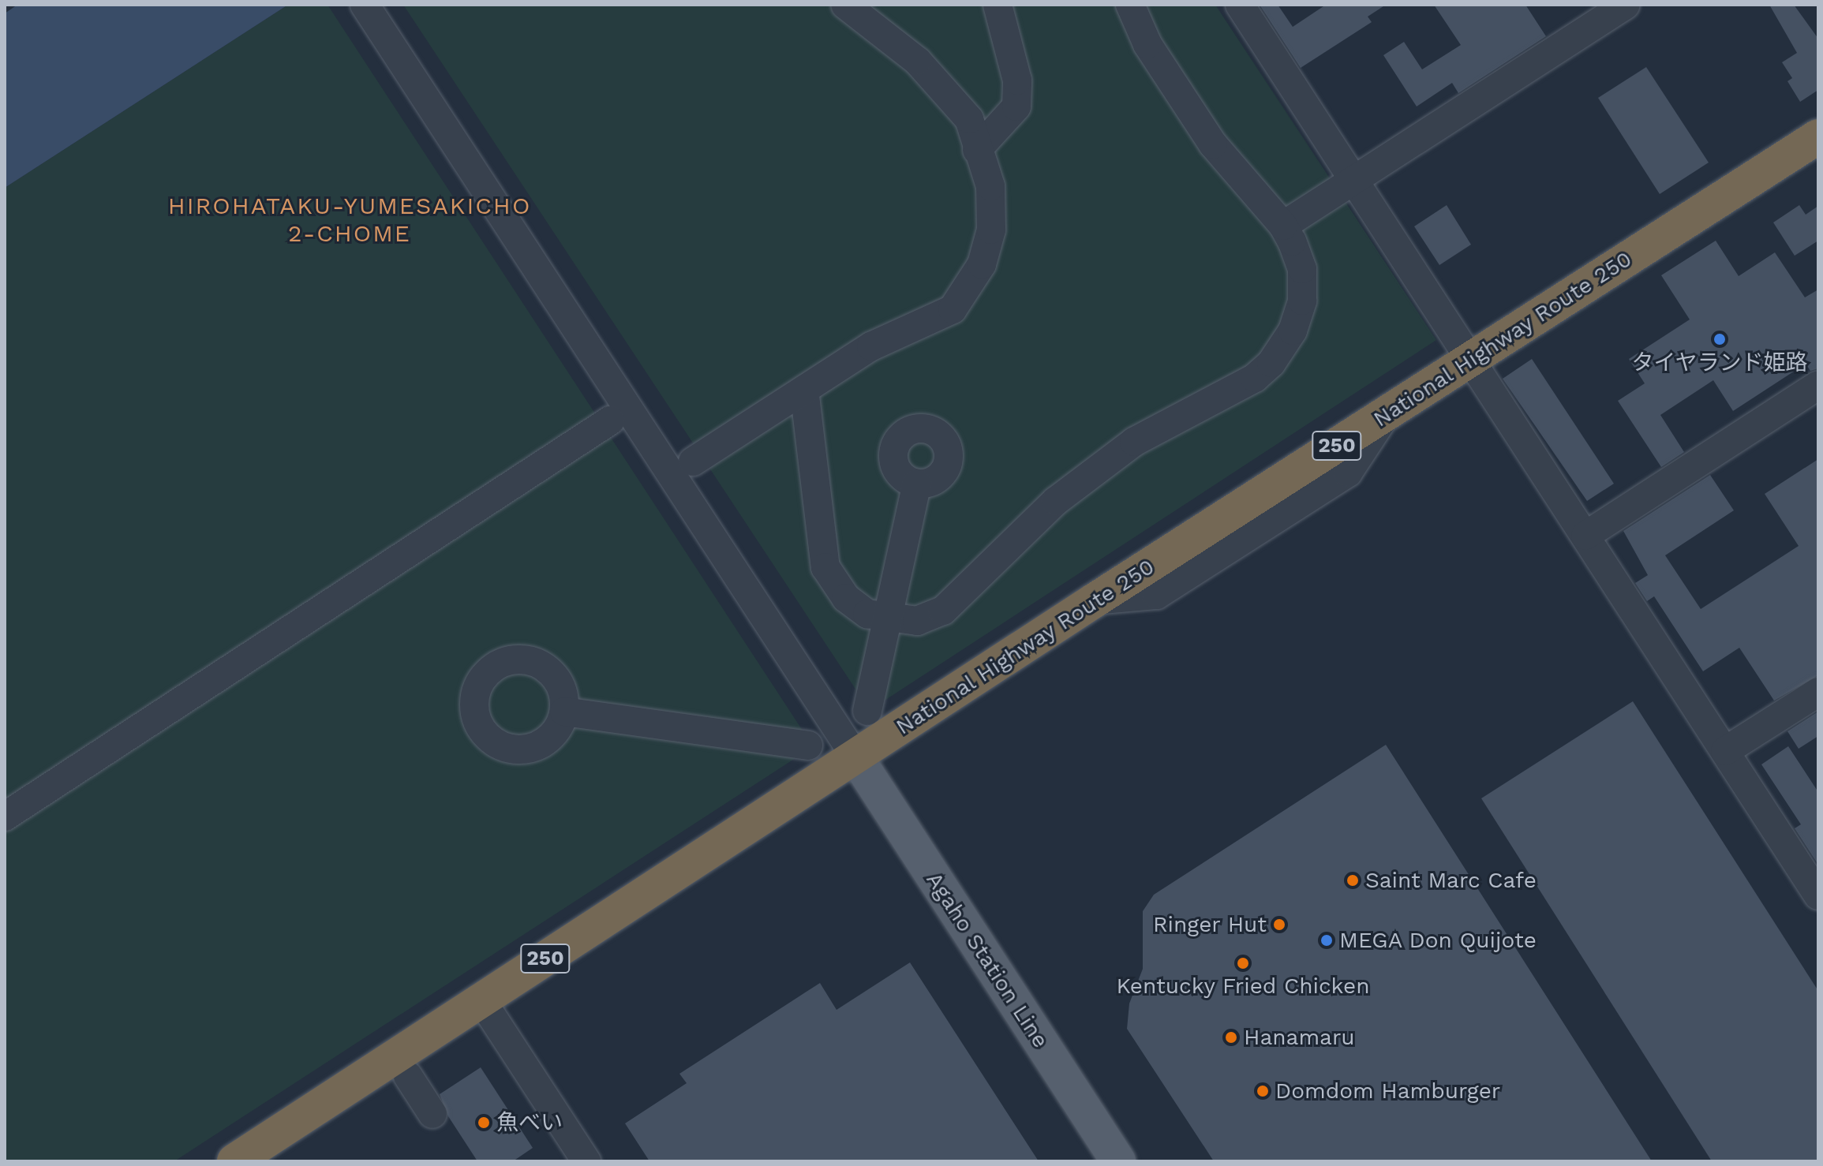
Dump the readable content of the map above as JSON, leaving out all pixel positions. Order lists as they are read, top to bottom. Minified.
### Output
{"streets":{"highway":["National Highway Route 250","250"],"main road":["Agaho Station Line"]},"crossings":[["National Highway Route 250","Agaho Station Line"]],"districts":["HIROHATAKU-YUMESAKICHO 2-CHOME"],"places":["タイヤランド姫路","Saint Marc Cafe","Ringer Hut","MEGA Don Quijote","Kentucky Fried Chicken","Hanamaru","Domdom Hamburger","魚べい"]}
